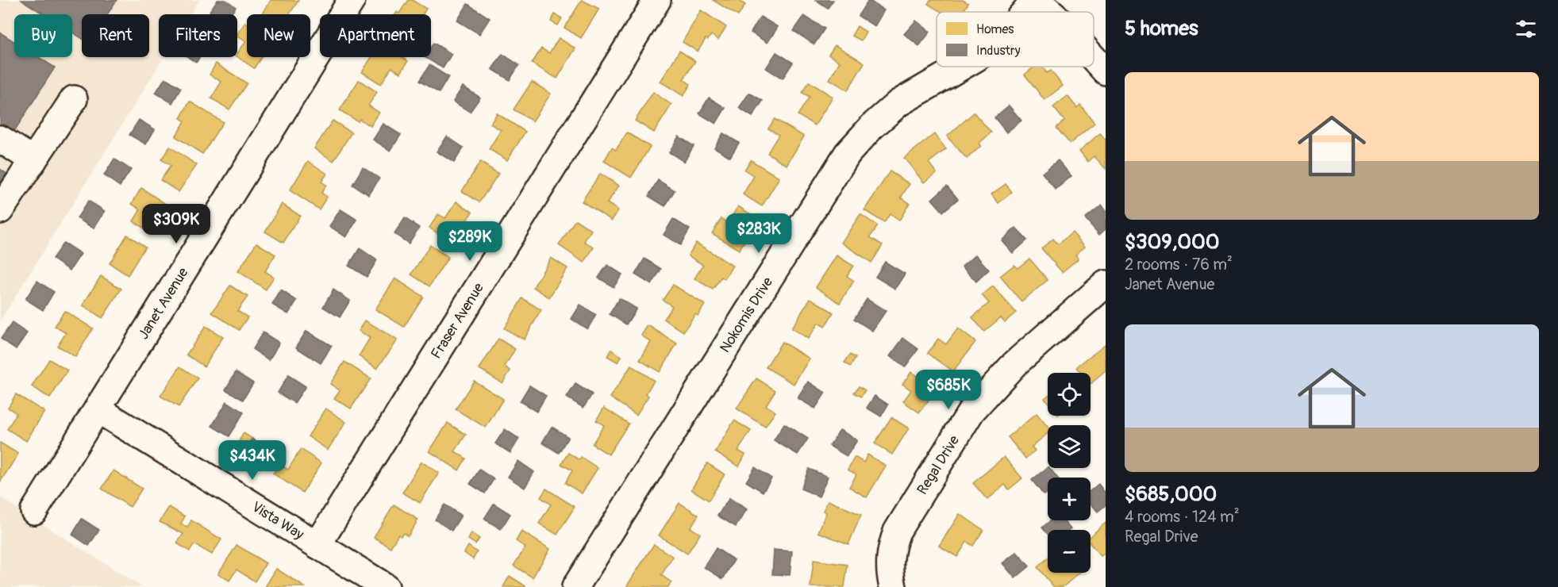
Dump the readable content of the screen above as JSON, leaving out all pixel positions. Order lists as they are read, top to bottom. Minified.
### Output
{"streets":{"street":["Janet Avenue","Nokomis Drive","Fraser Avenue","Regal Drive","Vista Way"]},"crossings":[["Janet Avenue","Vista Way"],["Fraser Avenue","Vista Way"]],"legend":["Homes","Industry"],"page":{"heading":"5 homes","chip":["Buy","Rent","Filters","New","Apartment"],"list":[{"name":"$309,000","note":"2 rooms · 76 m² · Janet Avenue"},{"name":"$685,000","note":"4 rooms · 124 m² · Regal Drive"}],"price":["$309K","$283K","$289K","$685K","$434K"],"map_buttons":["+","−"]}}
